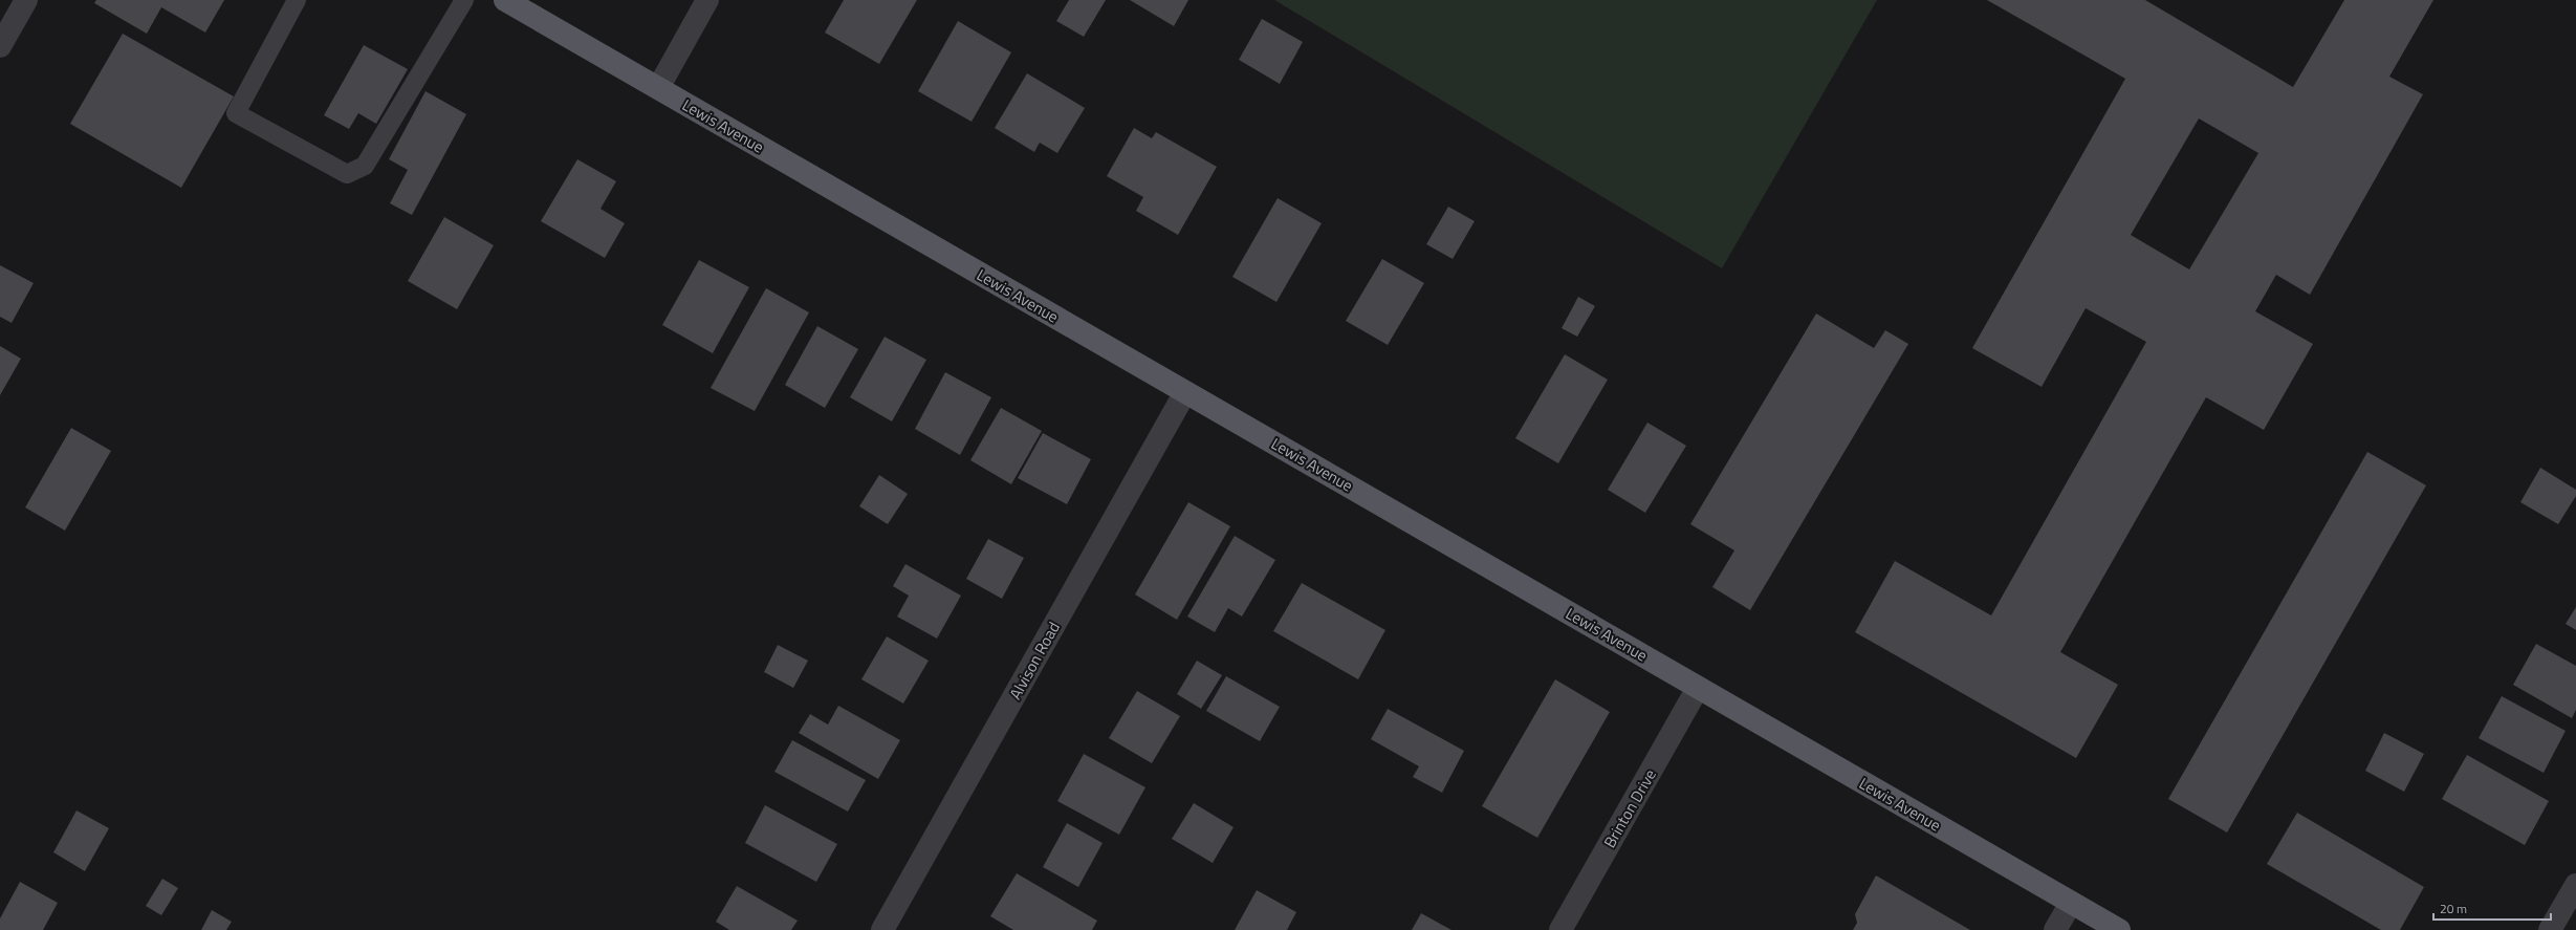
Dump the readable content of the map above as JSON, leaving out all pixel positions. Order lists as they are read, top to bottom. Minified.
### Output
{"streets":{"main road":["Lewis Avenue"],"street":["Alvison Road","Brinton Drive"]},"crossings":[["Lewis Avenue","Alvison Road"],["Lewis Avenue","Brinton Drive"]],"scale_bar":"20 m"}
